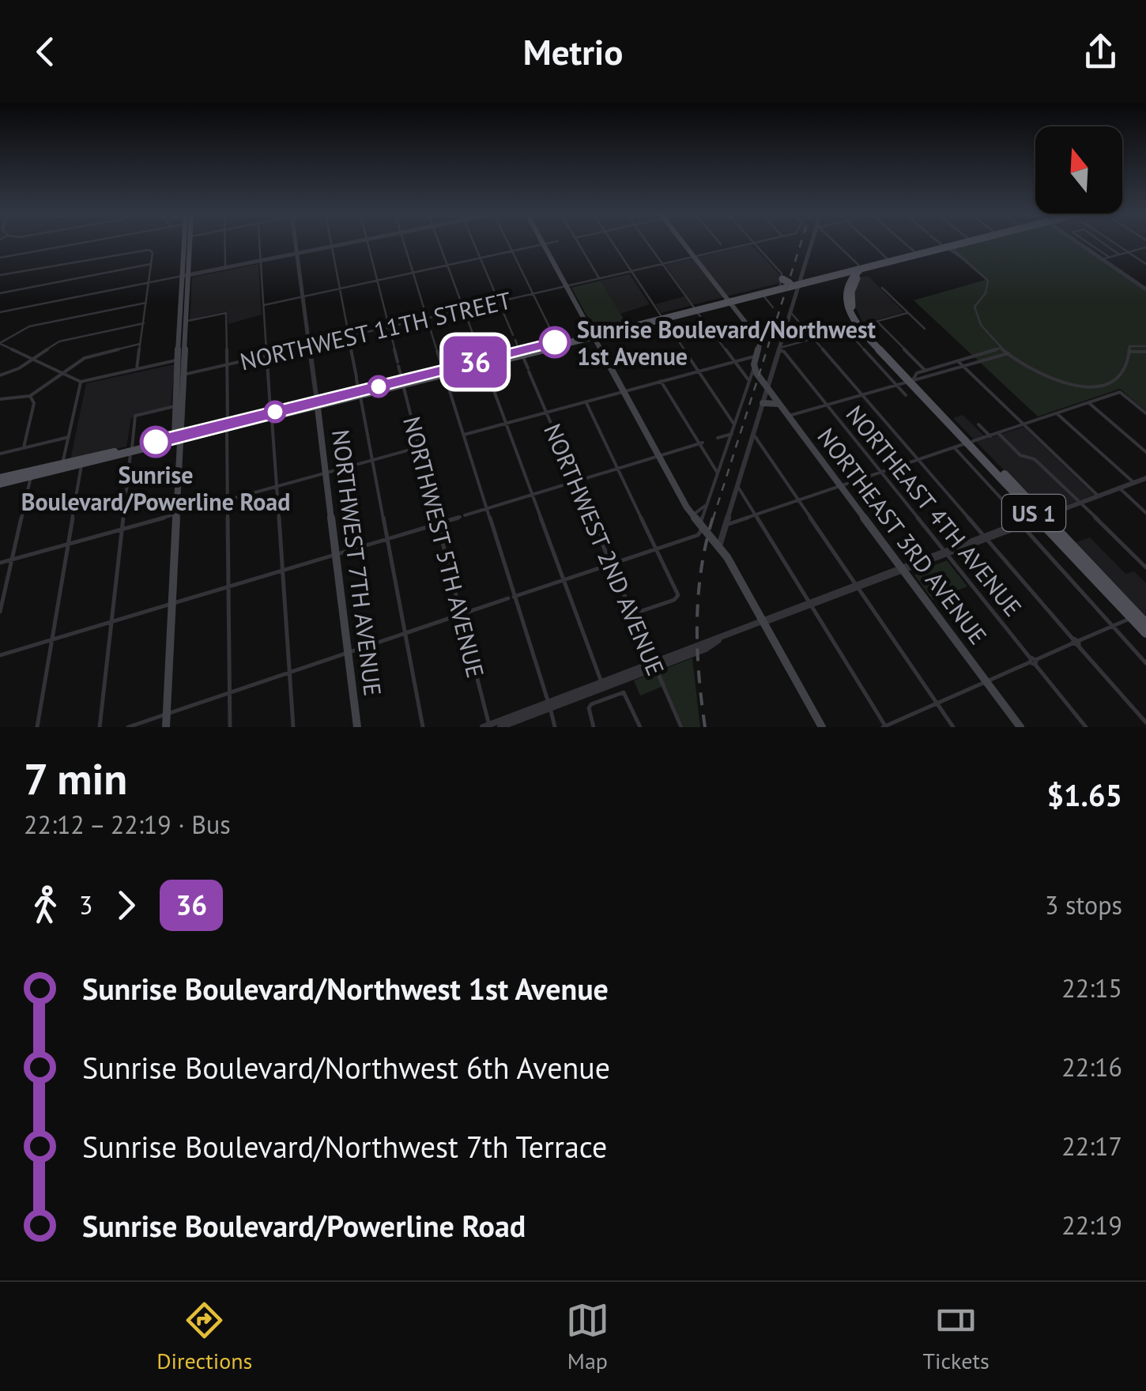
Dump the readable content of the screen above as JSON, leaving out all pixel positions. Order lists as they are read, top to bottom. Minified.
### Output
{"streets":{"main road":["US 1","NORTHEAST 3RD AVENUE","NORTHWEST 7TH AVENUE"],"street":["NORTHWEST 11TH STREET","NORTHEAST 4TH AVENUE","NORTHWEST 5TH AVENUE","NORTHWEST 2ND AVENUE"]},"crossings":[["NORTHWEST 11TH STREET","NORTHWEST 5TH AVENUE"],["NORTHWEST 11TH STREET","NORTHWEST 2ND AVENUE"],["NORTHWEST 11TH STREET","NORTHWEST 7TH AVENUE"]],"places":["Sunrise Boulevard/Northwest 1st Avenue","Sunrise Boulevard/Powerline Road"],"lines":["bus line 36"],"north":"top","page":{"header":"Metrio","on_map":"36","heading":["7 min","22:12 – 22:19 · Bus","$1.65"],"legs":["3","36","3 stops"],"list":[{"name":"Sunrise Boulevard/Northwest 1st Avenue","value":"22:15"},{"name":"Sunrise Boulevard/Northwest 6th Avenue","value":"22:16"},{"name":"Sunrise Boulevard/Northwest 7th Terrace","value":"22:17"},{"name":"Sunrise Boulevard/Powerline Road","value":"22:19"}],"tabs":["Directions","Map","Tickets"]}}
